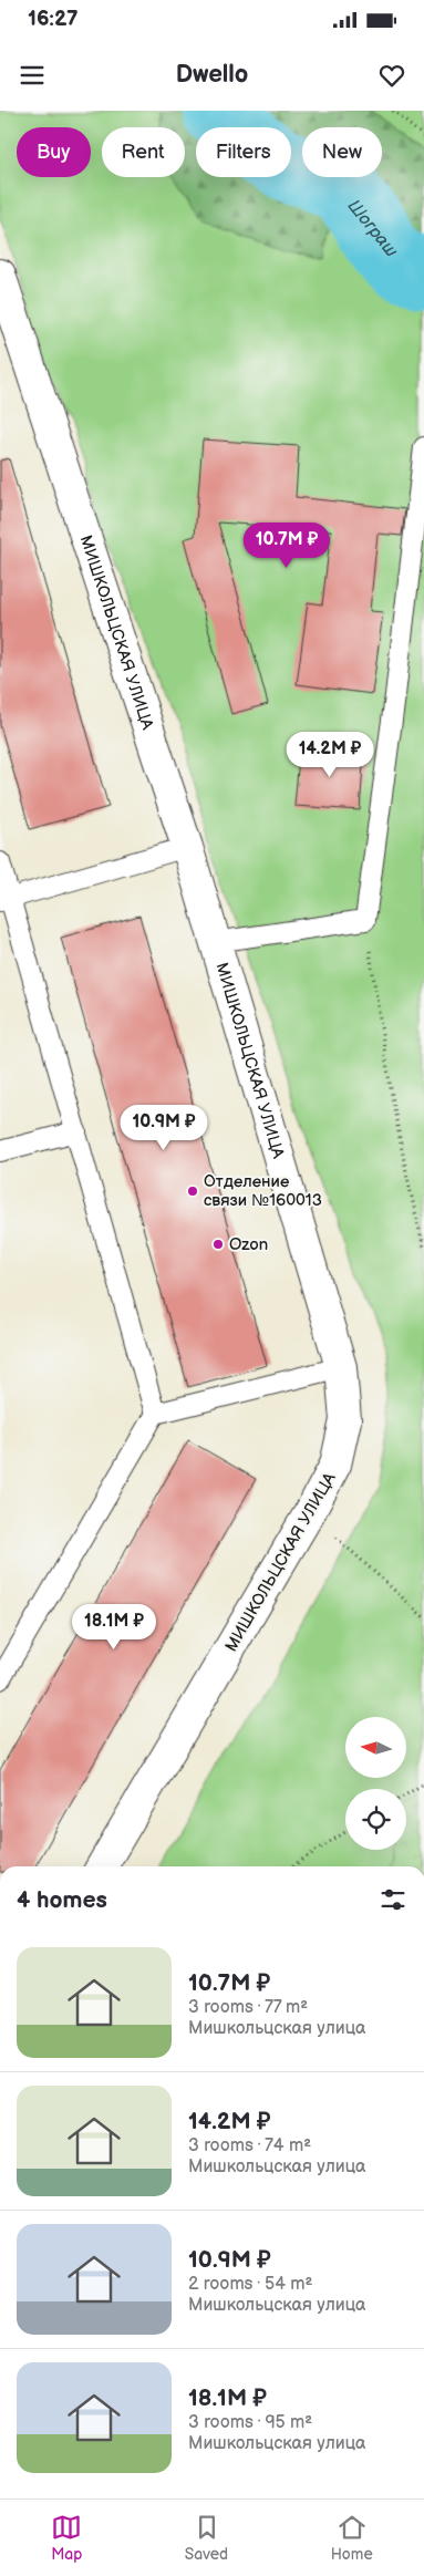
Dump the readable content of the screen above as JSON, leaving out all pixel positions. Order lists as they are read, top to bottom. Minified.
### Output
{"streets":{"street":["МИШКОЛЬЦСКАЯ УЛИЦА"]},"water":["Шограш"],"places":["Отделение связи №160013","Ozon"],"north":"left","page":{"status":"16:27","header":"Dwello","chip":["Buy","Rent","Filters","New"],"price":["10.7M ₽","14.2M ₽","10.9M ₽","18.1M ₽"],"heading":"4 homes","list":[{"name":"10.7M ₽","note":"3 rooms · 77 m² · Мишкольцская улица"},{"name":"14.2M ₽","note":"3 rooms · 74 m² · Мишкольцская улица"},{"name":"10.9M ₽","note":"2 rooms · 54 m² · Мишкольцская улица"},{"name":"18.1M ₽","note":"3 rooms · 95 m² · Мишкольцская улица"}],"tabs":["Map","Saved","Home"]}}
